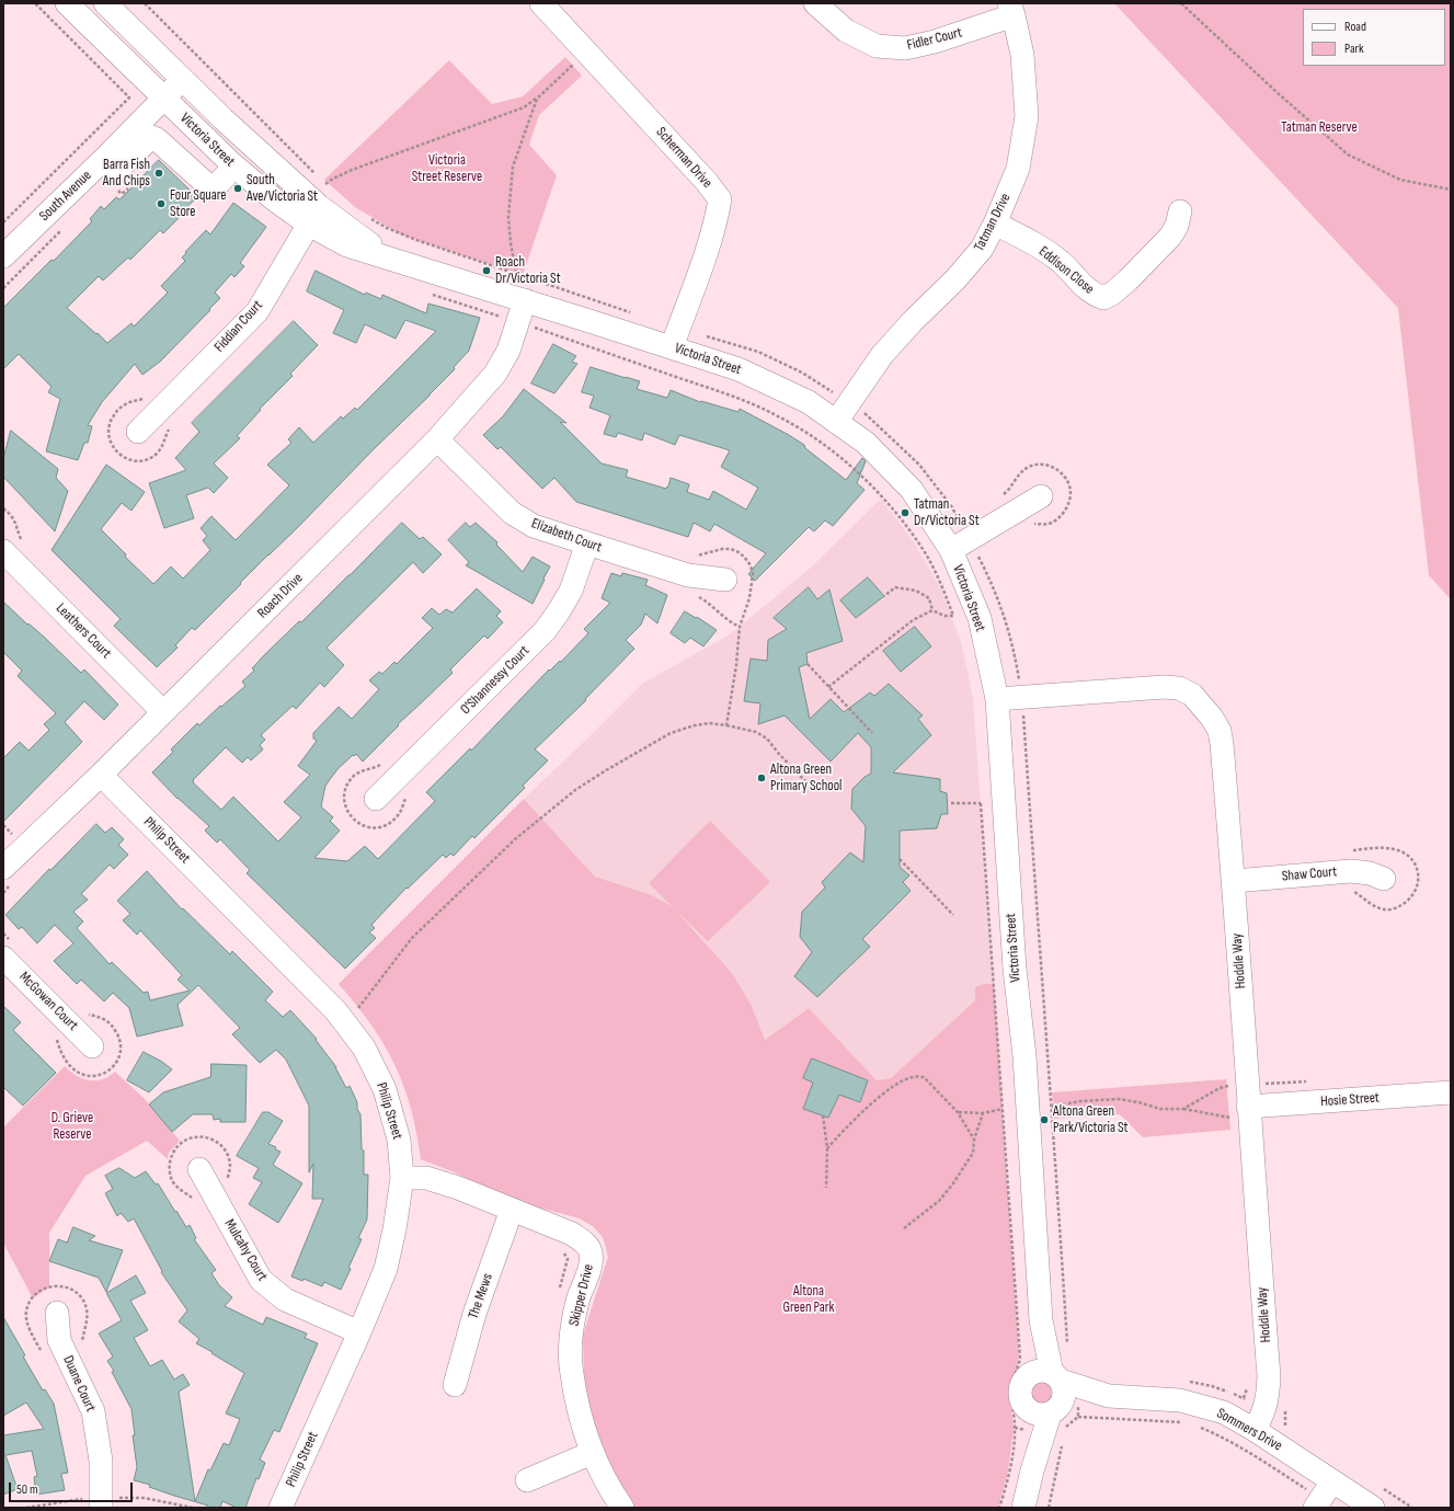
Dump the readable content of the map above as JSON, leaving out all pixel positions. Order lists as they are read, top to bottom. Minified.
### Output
{"streets":{"street":["Fidler Court","Victoria Street","Scherman Drive","South Avenue","Tatman Drive","Eddison Close","Fiddian Court","Elizabeth Court","Roach Drive","Leathers Court","O'Shannessy Court","Philip Street","Shaw Court","Hoddle Way","McGowan Court","Hosie Street","Mulcahy Court","Skipper Drive","The Mews","Duane Court","Sommers Drive"]},"crossings":[["Fidler Court","Tatman Drive"],["Victoria Street","Scherman Drive"],["Victoria Street","South Avenue"],["Victoria Street","Tatman Drive"],["Victoria Street","Fiddian Court"],["Victoria Street","Roach Drive"],["Victoria Street","Hoddle Way"],["Victoria Street","Sommers Drive"],["Tatman Drive","Eddison Close"],["Elizabeth Court","Roach Drive"],["Elizabeth Court","O'Shannessy Court"],["Roach Drive","Leathers Court"],["Roach Drive","Philip Street"],["Philip Street","Mulcahy Court"],["Philip Street","Skipper Drive"],["Shaw Court","Hoddle Way"],["Hoddle Way","Hosie Street"],["Hoddle Way","Sommers Drive"],["Skipper Drive","The Mews"]],"parks":["Tatman Reserve","Victoria Street Reserve","D. Grieve Reserve","Altona Green Park"],"places":["Barra Fish And Chips","South Ave/Victoria St","Four Square Store","Roach Dr/Victoria St","Tatman Dr/Victoria St","Altona Green Primary School","Altona Green Park/Victoria St"],"legend":["Road","Park"],"scale_bar":"50 m"}
